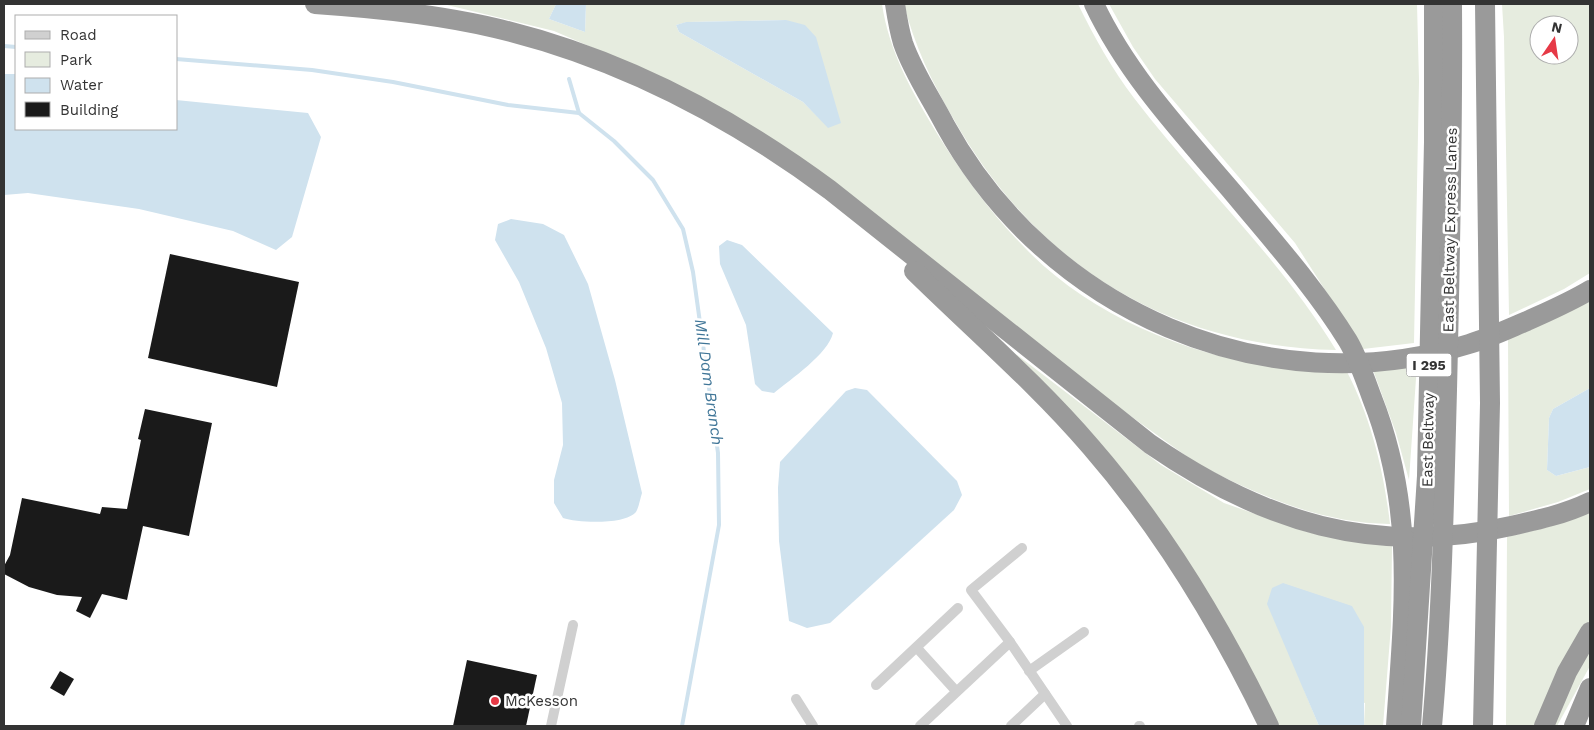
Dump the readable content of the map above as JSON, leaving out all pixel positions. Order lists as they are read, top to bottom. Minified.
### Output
{"streets":{"highway":["East Beltway Express Lanes","I 295","East Beltway"]},"water":["Mill Dam Branch"],"places":["McKesson"],"legend":["Road","Park","Water","Building"],"north":"top"}
